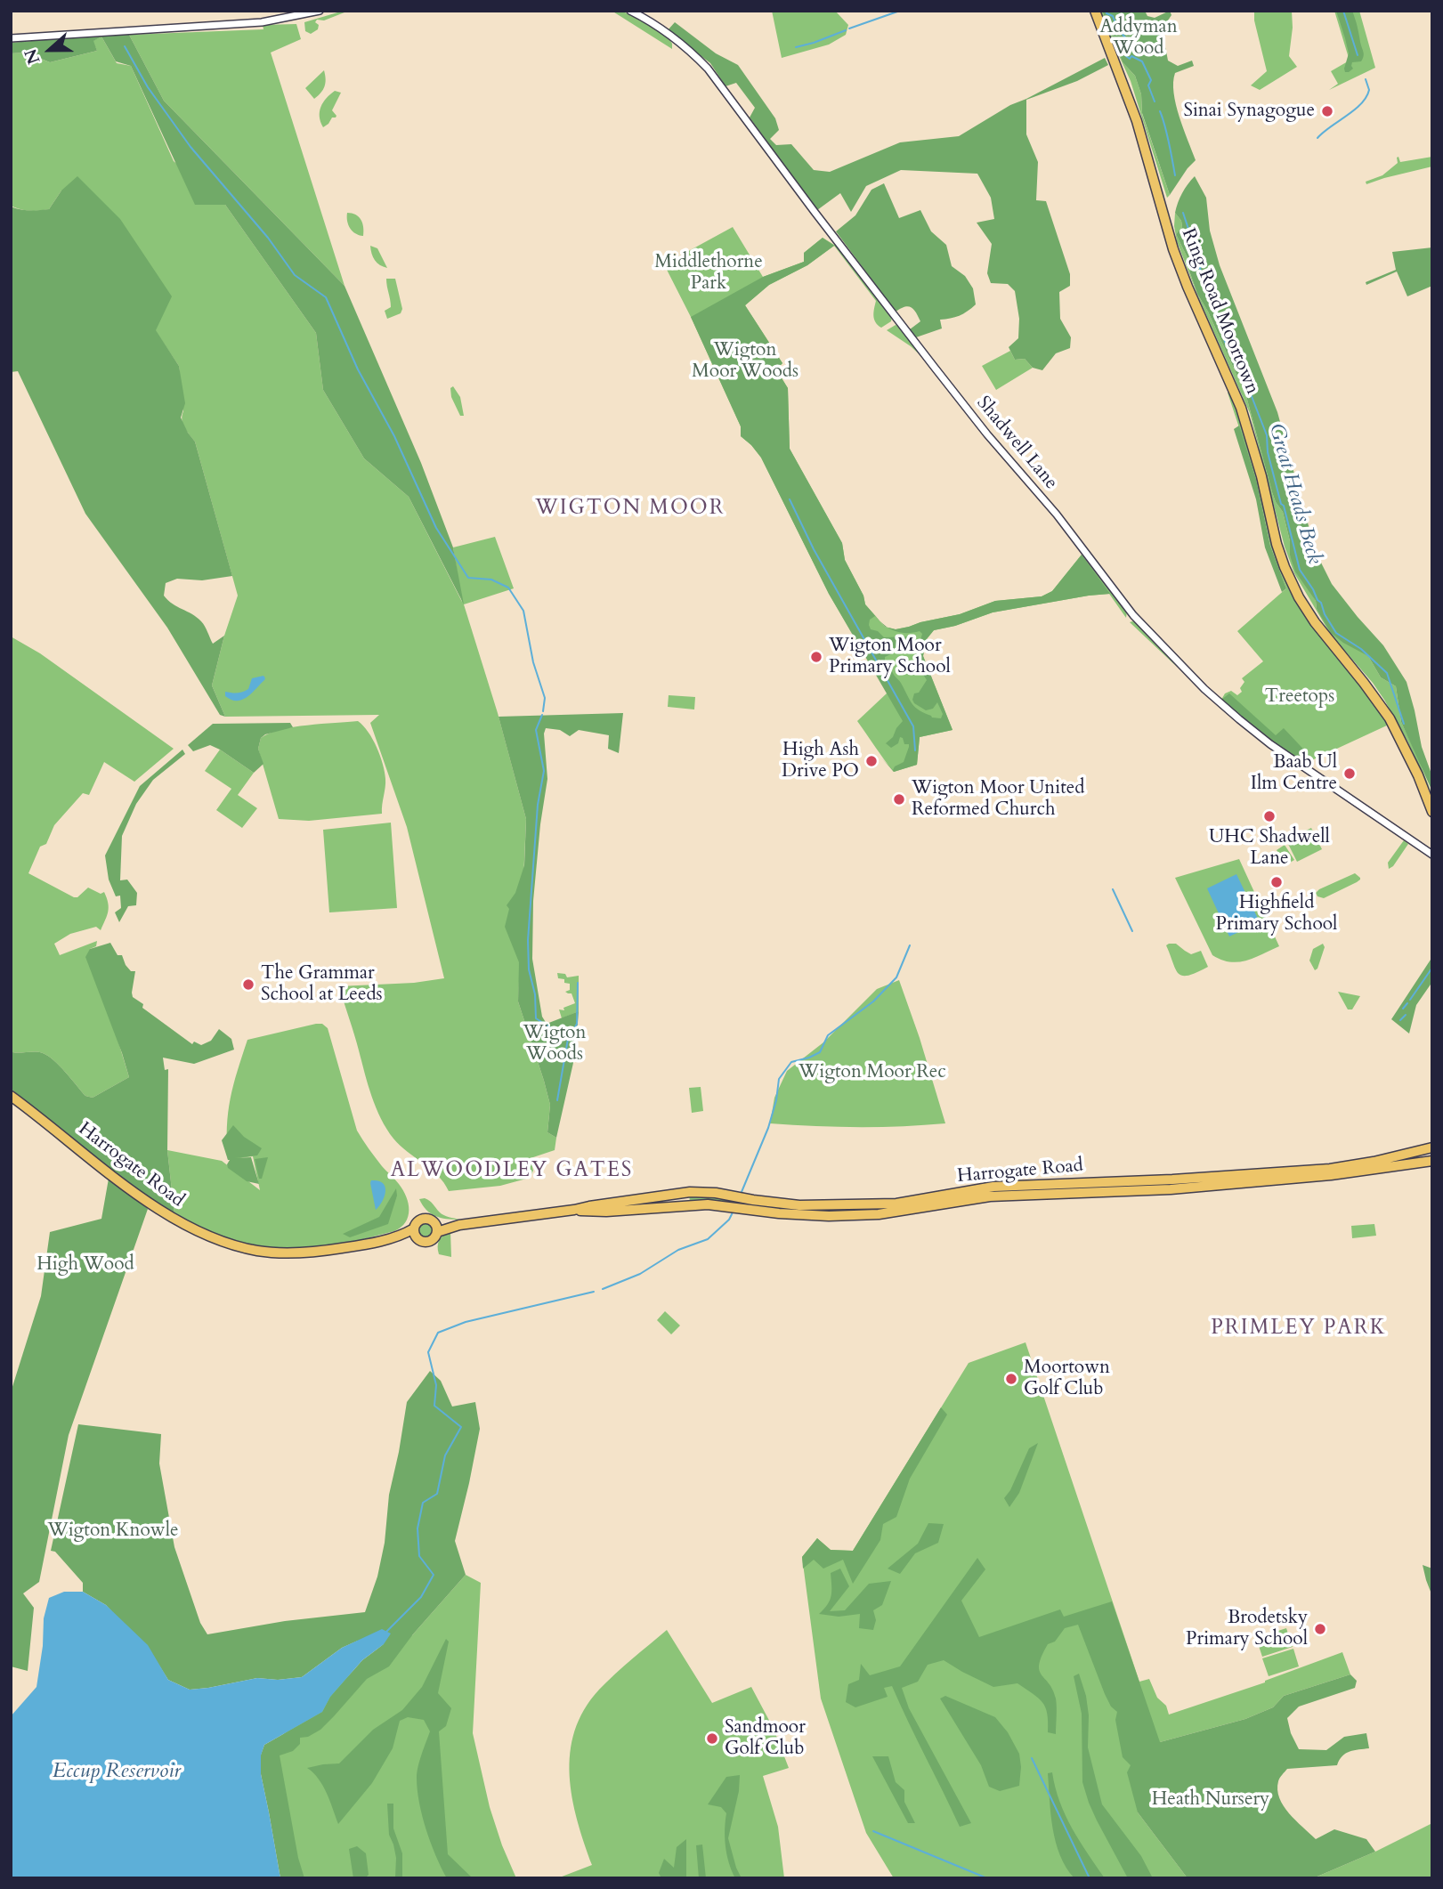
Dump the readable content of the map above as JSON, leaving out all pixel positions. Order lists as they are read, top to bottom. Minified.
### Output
{"streets":{"highway":["Ring Road Moortown","Harrogate Road"],"street":["Shadwell Lane"]},"districts":["WIGTON MOOR","ALWOODLEY GATES","PRIMLEY PARK"],"water":["Great Heads Beck","Eccup Reservoir"],"parks":["Addyman Wood","Middlethorne Park","Wigton Moor Woods","Treetops","Wigton Woods","Wigton Moor Rec","High Wood","Wigton Knowle","Heath Nursery"],"places":["Sinai Synagogue","Wigton Moor Primary School","High Ash Drive PO","Baab Ul Ilm Centre","Wigton Moor United Reformed Church","UHC Shadwell Lane","Highfield Primary School","The Grammar School at Leeds","Moortown Golf Club","Brodetsky Primary School","Sandmoor Golf Club"],"north":"left"}
